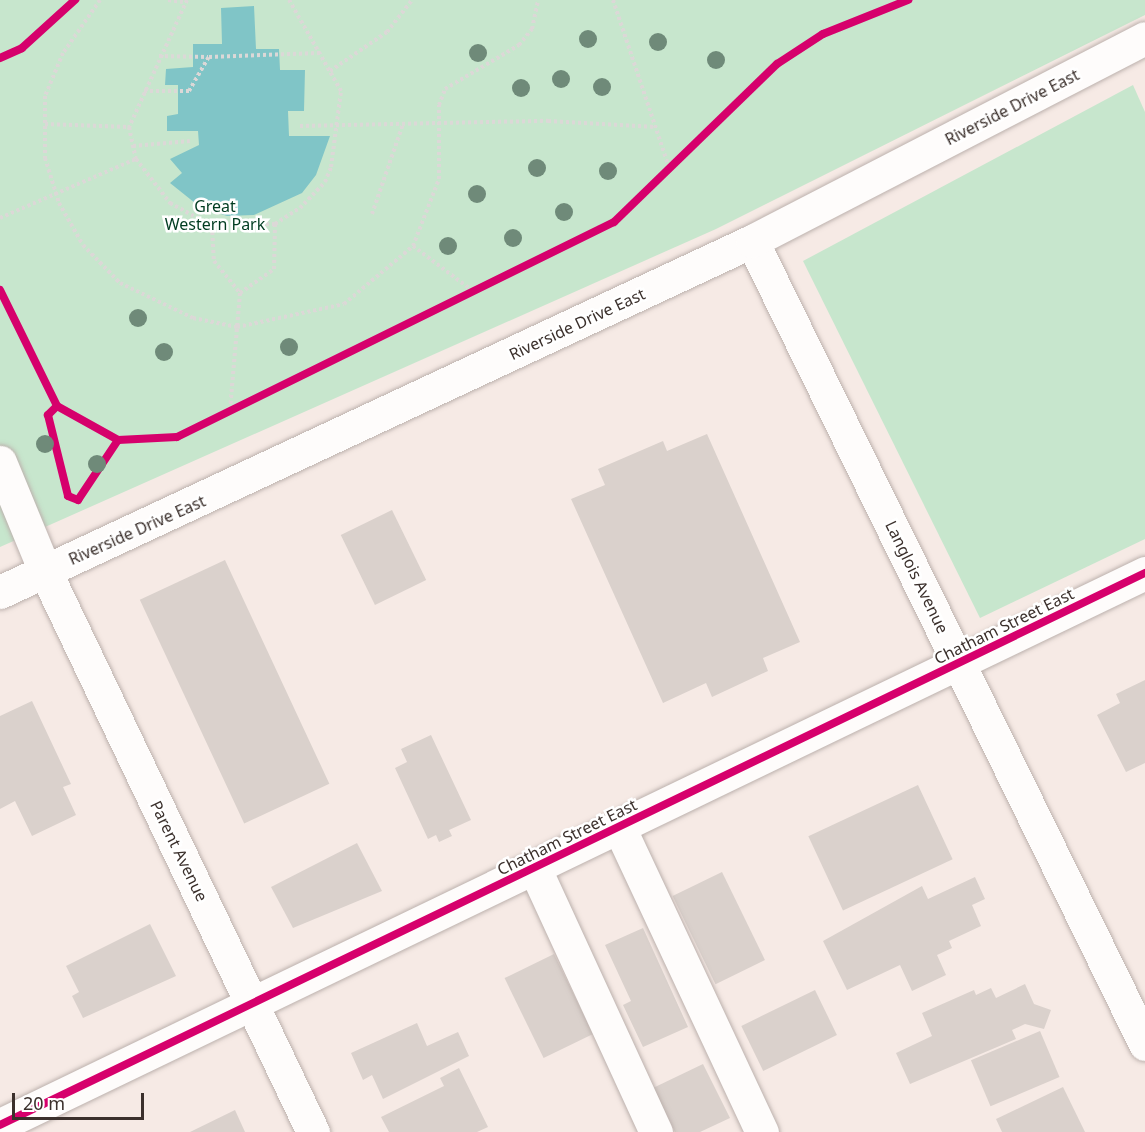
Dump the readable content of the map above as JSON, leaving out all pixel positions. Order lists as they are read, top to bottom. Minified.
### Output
{"streets":{"street":["Riverside Drive East","Langlois Avenue","Chatham Street East","Parent Avenue"]},"crossings":[["Riverside Drive East","Langlois Avenue"],["Riverside Drive East","Parent Avenue"],["Langlois Avenue","Chatham Street East"],["Chatham Street East","Parent Avenue"]],"parks":["Great Western Park"],"scale_bar":"20 m"}
